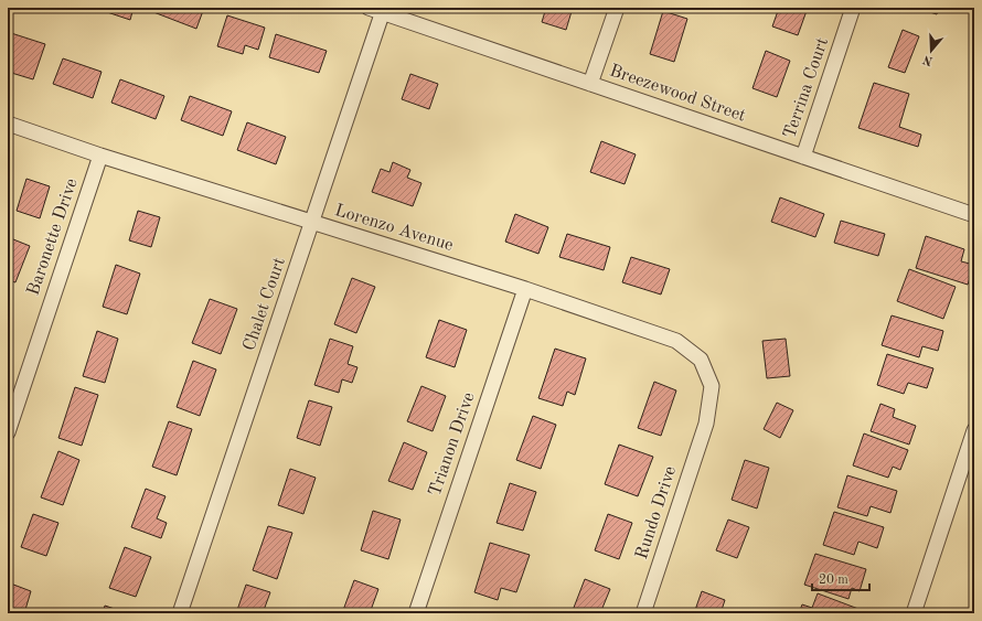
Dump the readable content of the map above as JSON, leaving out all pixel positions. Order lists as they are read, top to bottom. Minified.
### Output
{"streets":{"street":["Terrina Court","Breezewood Street","Lorenzo Avenue","Baronette Drive","Chalet Court","Trianon Drive","Rundo Drive"]},"crossings":[["Terrina Court","Breezewood Street"],["Breezewood Street","Chalet Court"],["Lorenzo Avenue","Baronette Drive"],["Lorenzo Avenue","Chalet Court"],["Lorenzo Avenue","Trianon Drive"],["Lorenzo Avenue","Rundo Drive"]],"scale_bar":"20 m","north":"bottom"}
